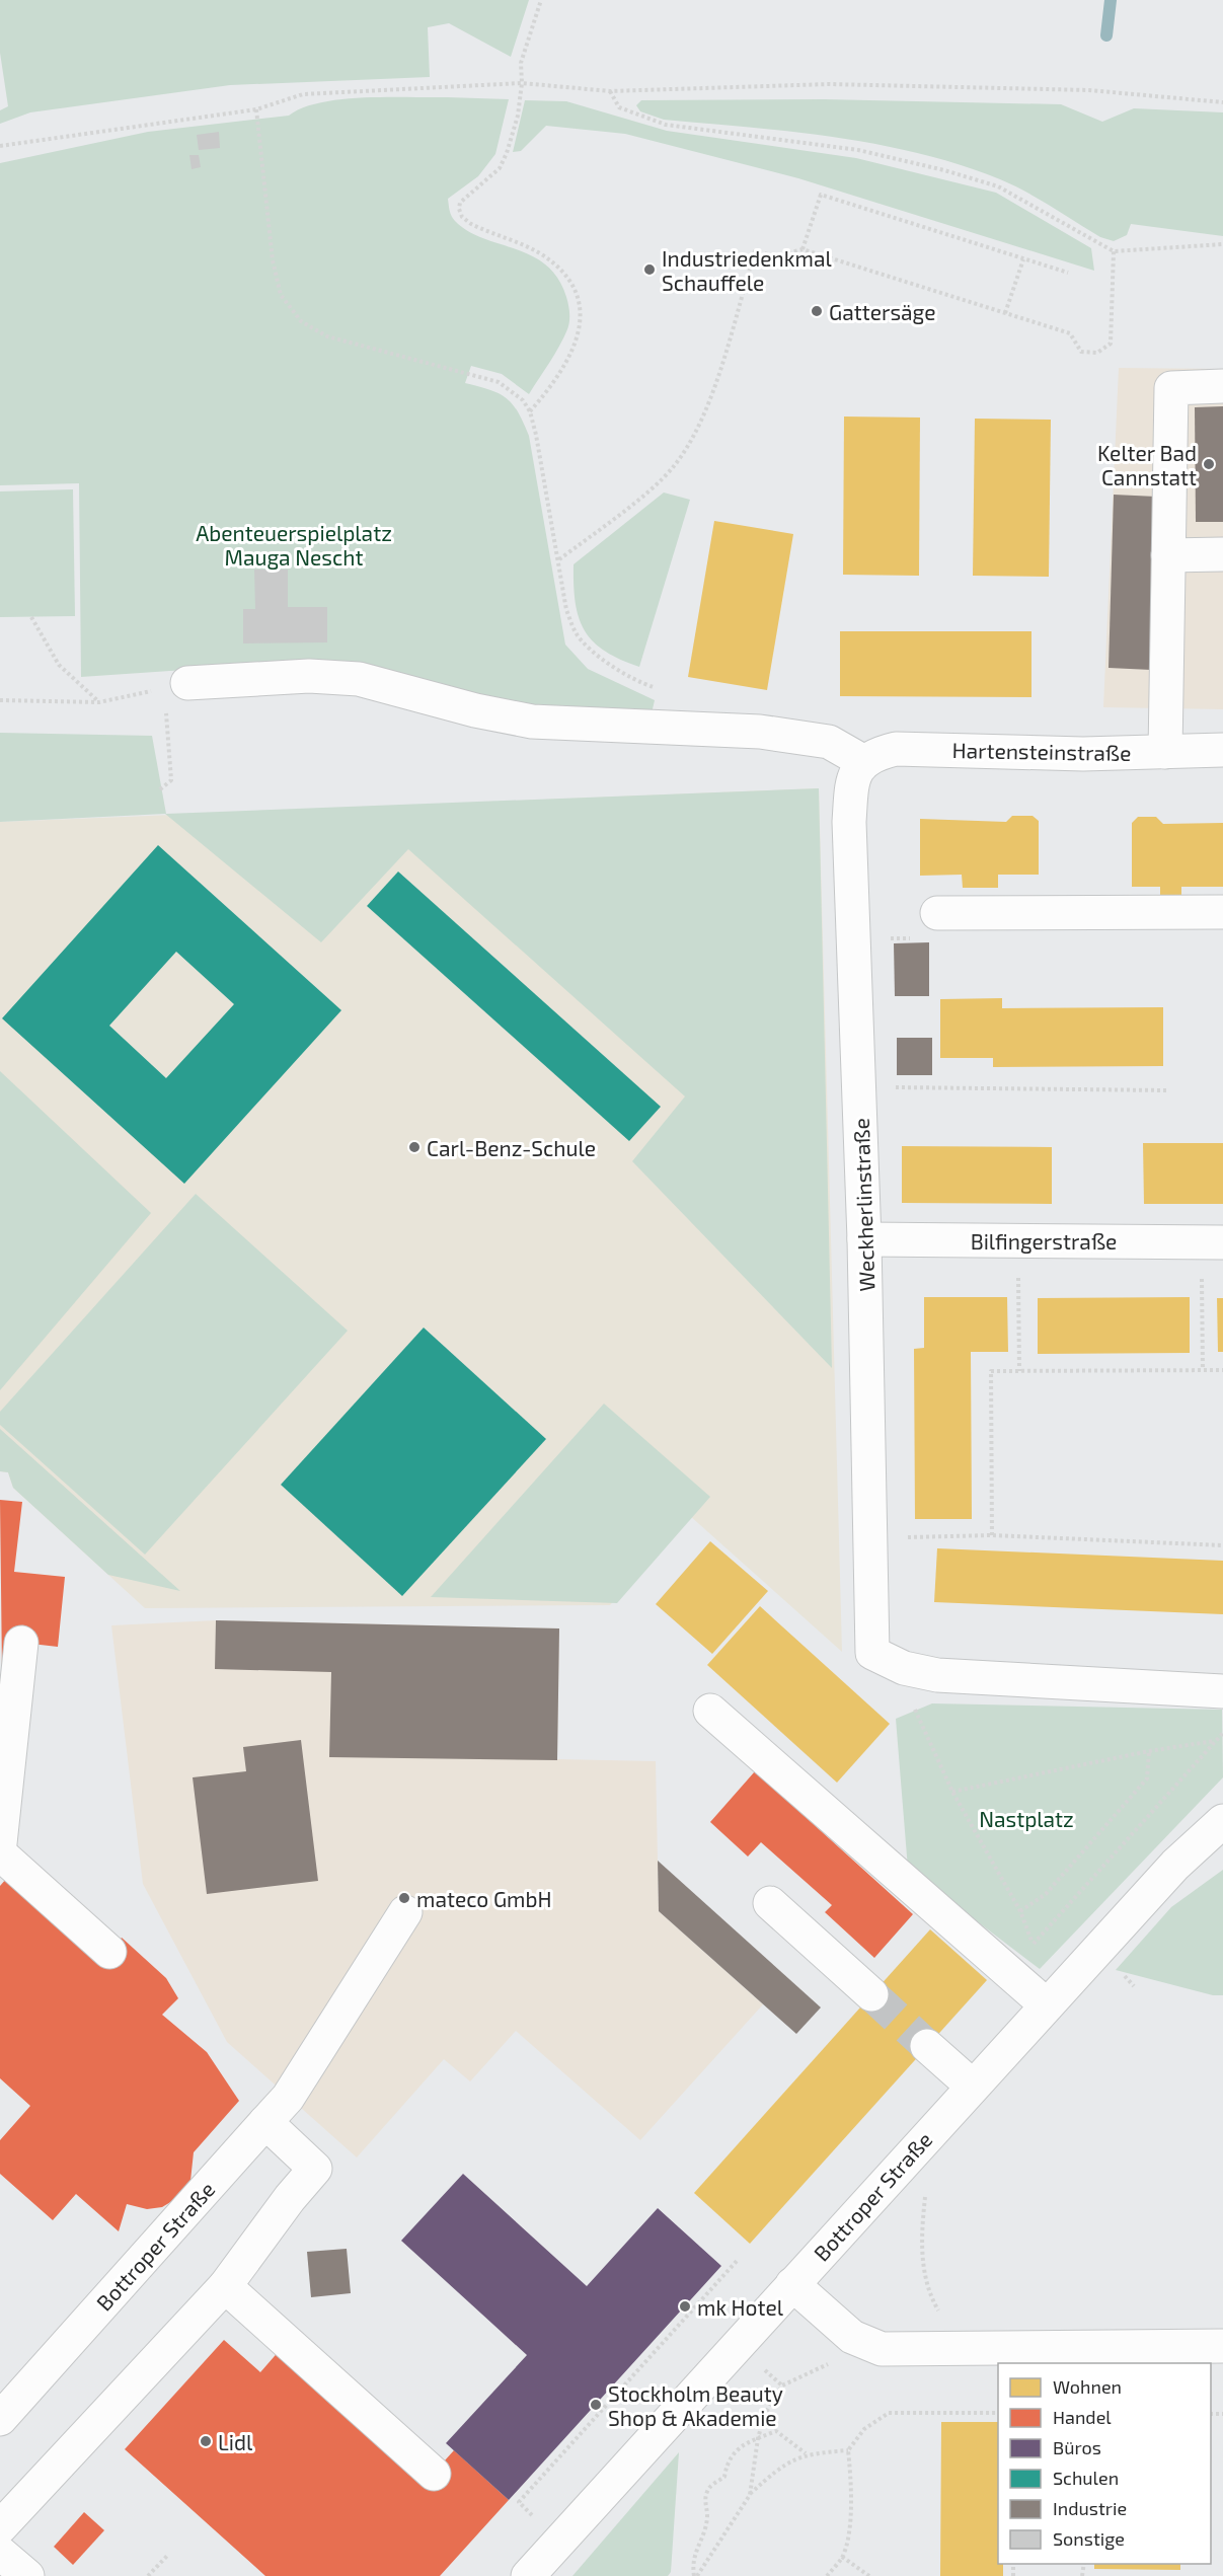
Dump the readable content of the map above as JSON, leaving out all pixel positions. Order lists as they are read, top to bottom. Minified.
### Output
{"streets":{"street":["Hartensteinstraße","Weckherlinstraße","Bilfingerstraße","Bottroper Straße"]},"crossings":[["Hartensteinstraße","Weckherlinstraße"],["Weckherlinstraße","Bilfingerstraße"]],"parks":["Abenteuerspielplatz Mauga Nescht","Nastplatz"],"places":["Industriedenkmal Schauffele","Gattersäge","Kelter Bad Cannstatt","Carl-Benz-Schule","mateco GmbH","mk Hotel","Stockholm Beauty Shop & Akademie","Lidl"],"legend":["Wohnen","Handel","Büros","Schulen","Industrie","Sonstige"]}
